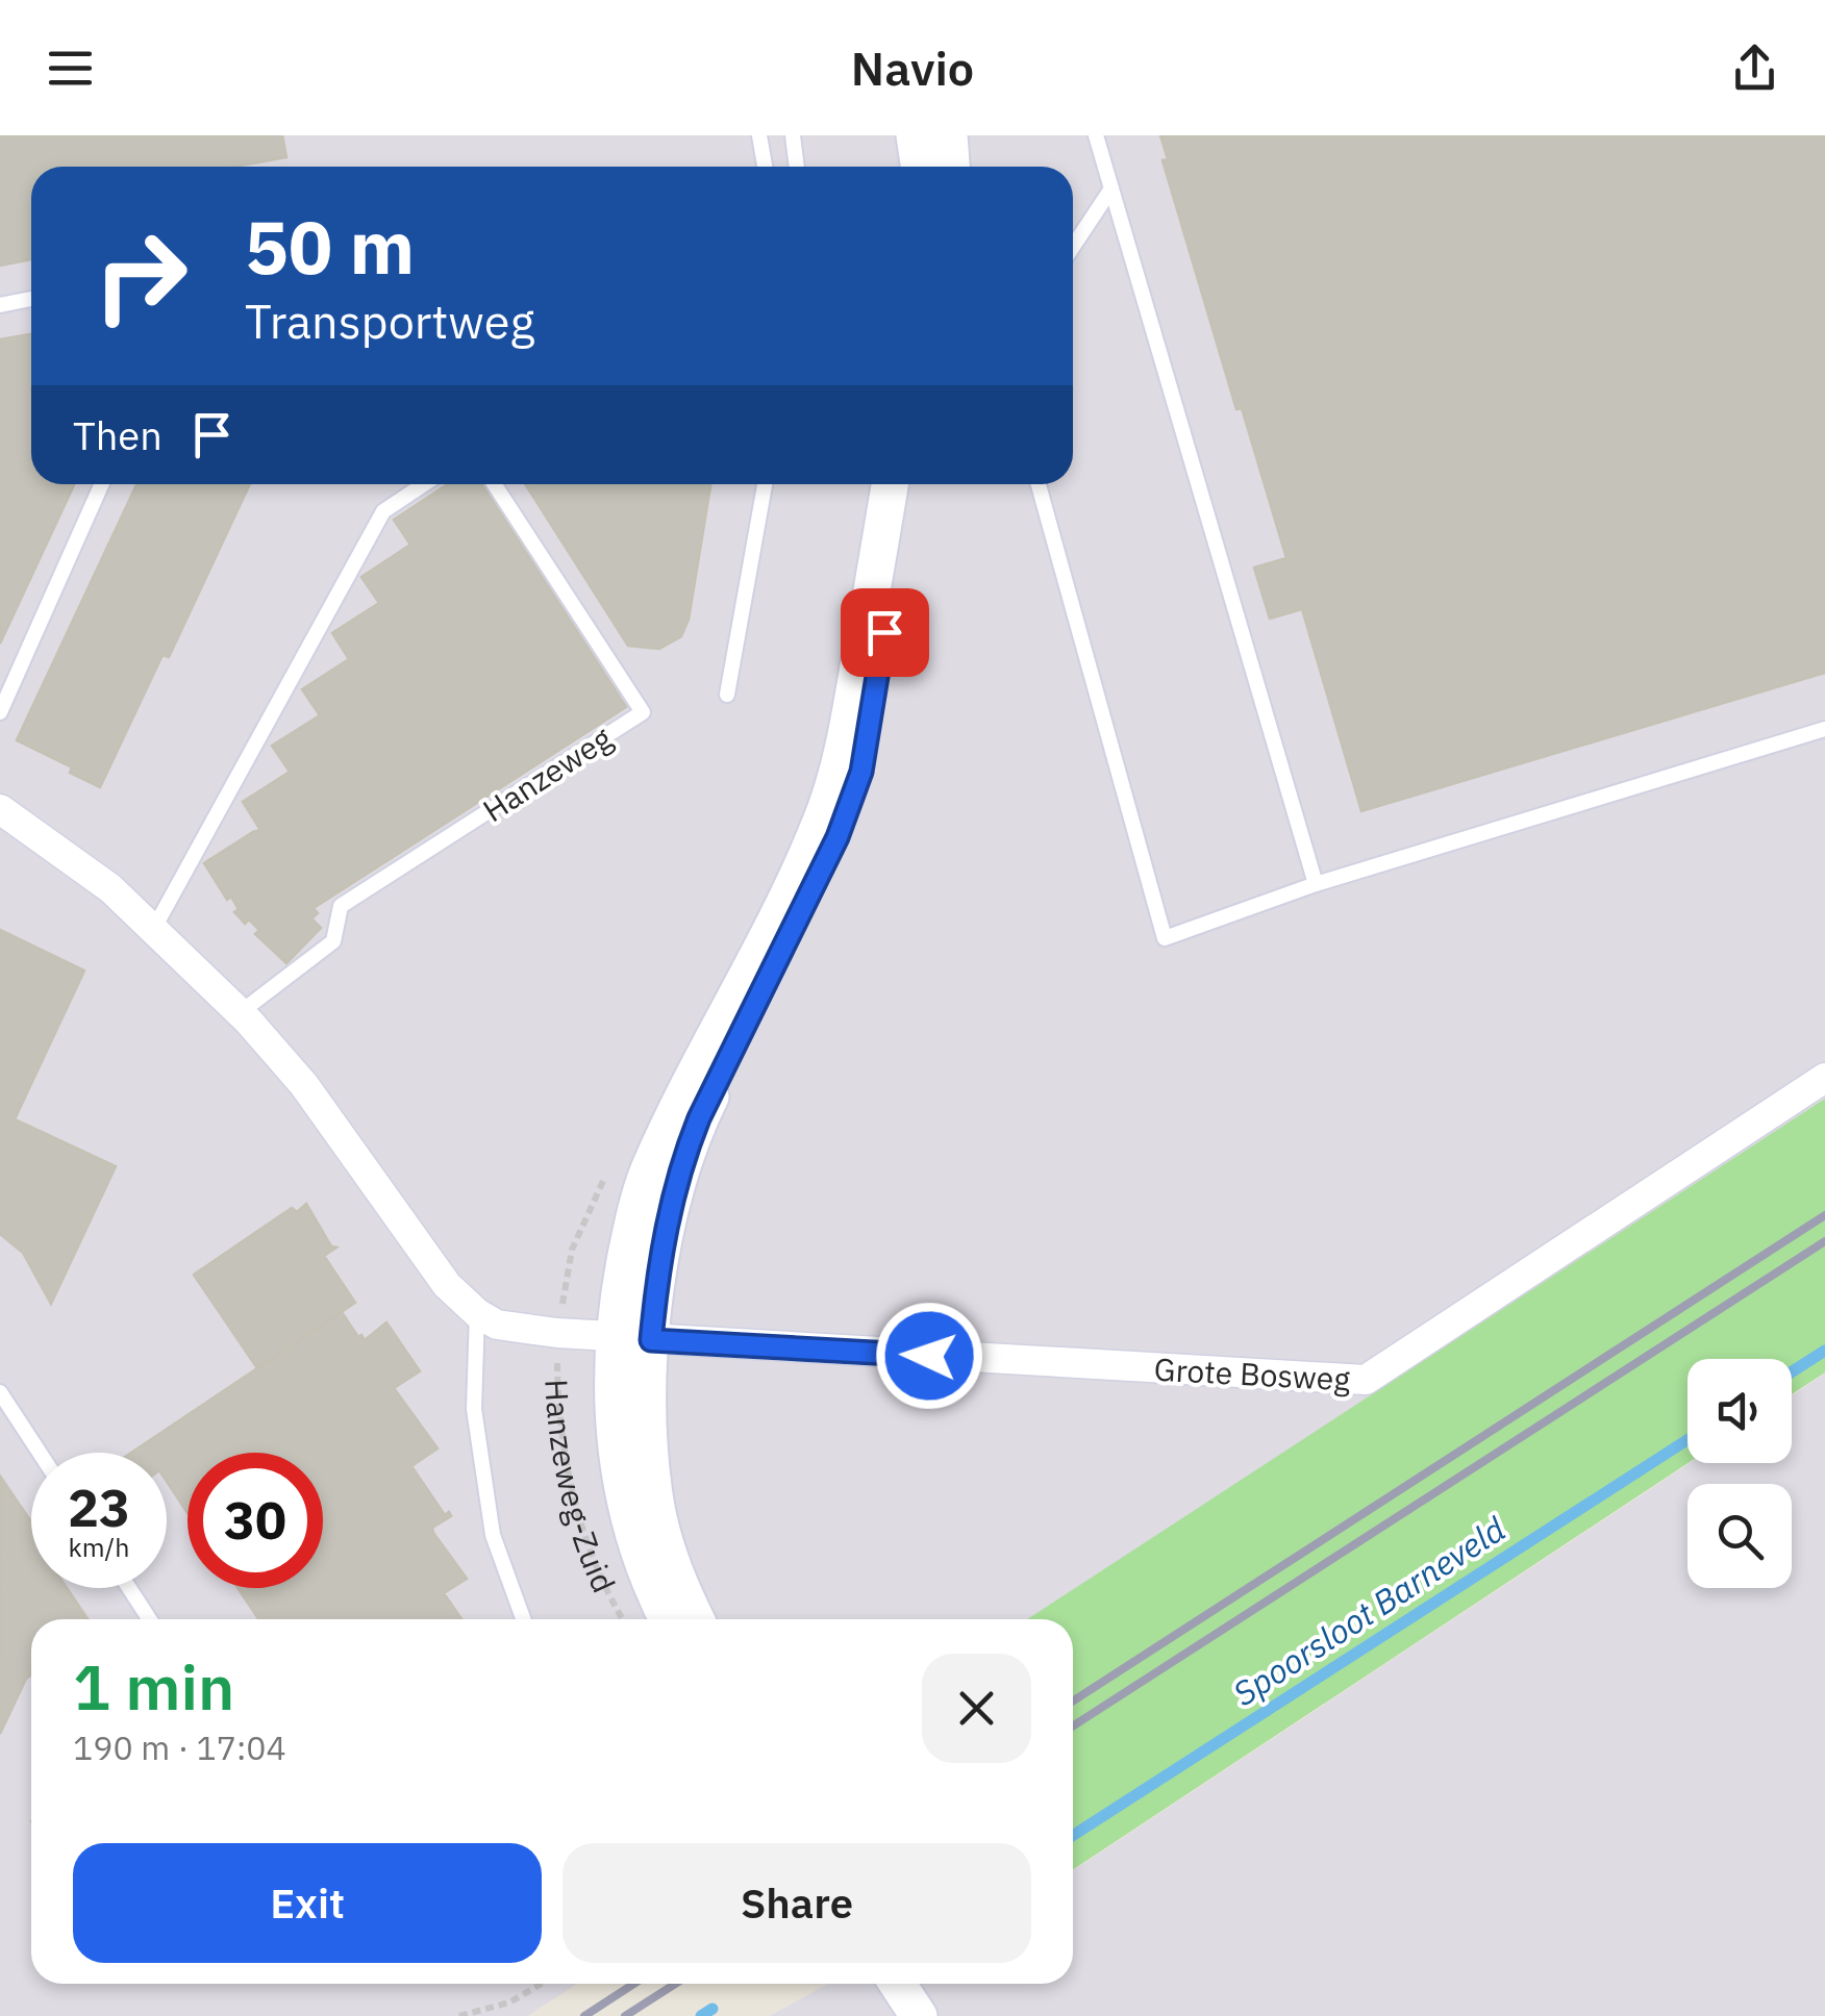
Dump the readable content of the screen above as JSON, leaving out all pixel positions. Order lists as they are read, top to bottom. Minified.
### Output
{"streets":{"street":["Grote Bosweg","Hanzeweg-Zuid"],"lane":["Hanzeweg"]},"crossings":[["Grote Bosweg","Hanzeweg-Zuid"]],"water":["Spoorsloot Barneveld"],"page":{"header":"Navio","turn":["50 m","Transportweg"],"then":"Then","speed":"23 km/h","limit":"30","heading":["1 min","190 m · 17:04"],"buttons":["Exit","Share"]}}
